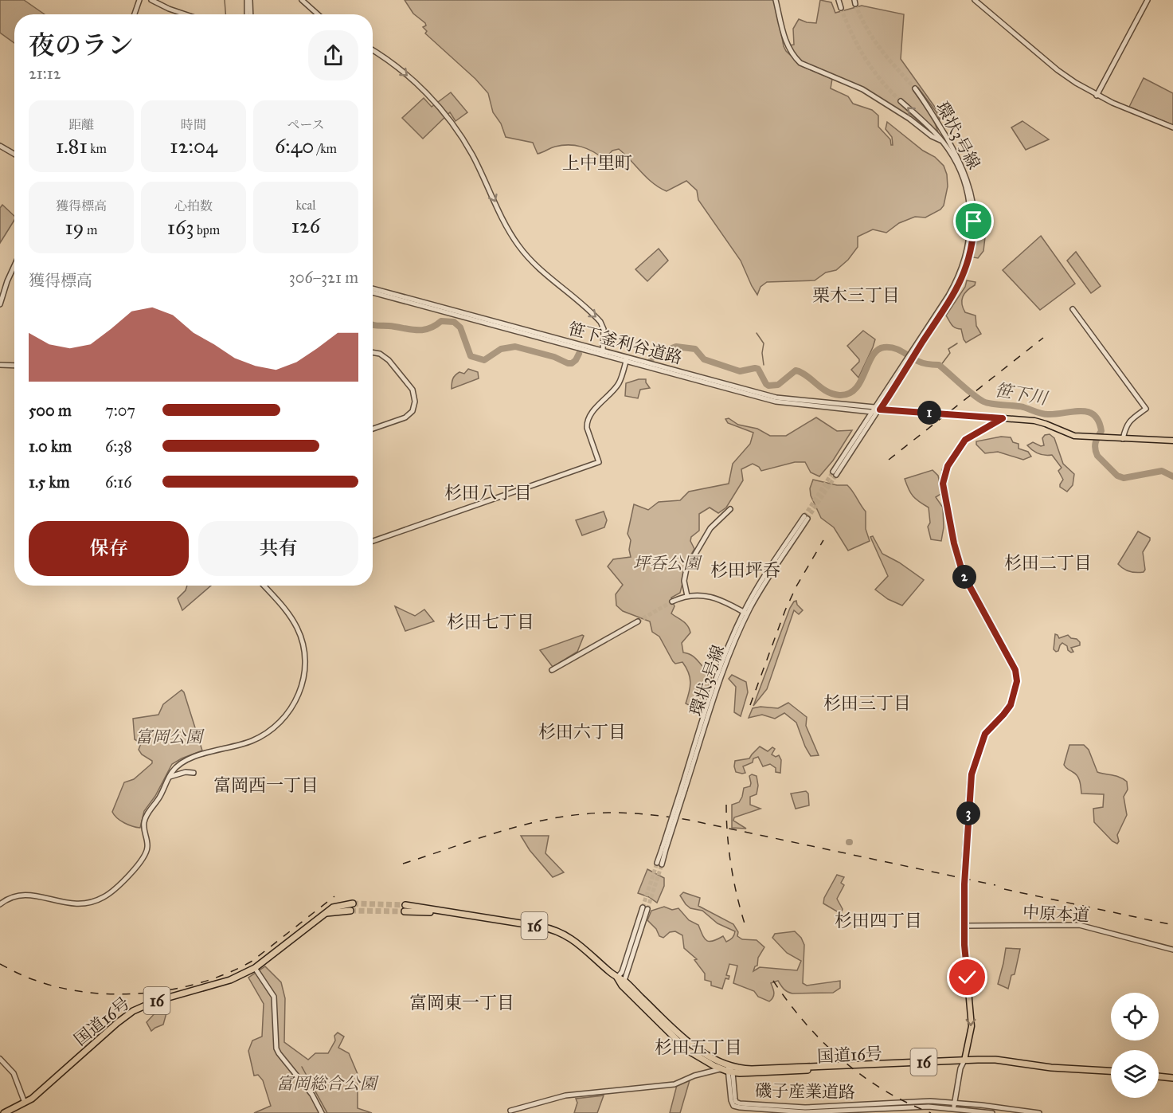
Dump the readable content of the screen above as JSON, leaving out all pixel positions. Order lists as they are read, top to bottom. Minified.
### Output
{"streets":{"highway":["16","国道16号"],"main road":["笹下釜利谷道路"],"street":["環状3号線","中原本道","磯子産業道路"]},"crossings":[["環状3号線","笹下釜利谷道路"],["国道16号","磯子産業道路"]],"districts":["上中里町","栗木三丁目","杉田八丁目","杉田二丁目","杉田坪呑","杉田七丁目","杉田三丁目","杉田六丁目","富岡西一丁目","杉田四丁目","富岡東一丁目","杉田五丁目"],"water":["笹下川"],"parks":["坪呑公園","富岡公園","富岡総合公園"],"page":{"heading":["夜のラン","21:12"],"stats":[["距離","1.81 km"],["時間","12:04"],["ペース","6:40 /km"],["獲得標高","19 m"],["心拍数","163 bpm"],["kcal","126"]],"chart":["獲得標高","306–321 m"],"list":[{"name":"500 m","note":"7:07"},{"name":"1.0 km","note":"6:38"},{"name":"1.5 km","note":"6:16"}],"pins":["1","2","3"],"buttons":["保存","共有"]}}
